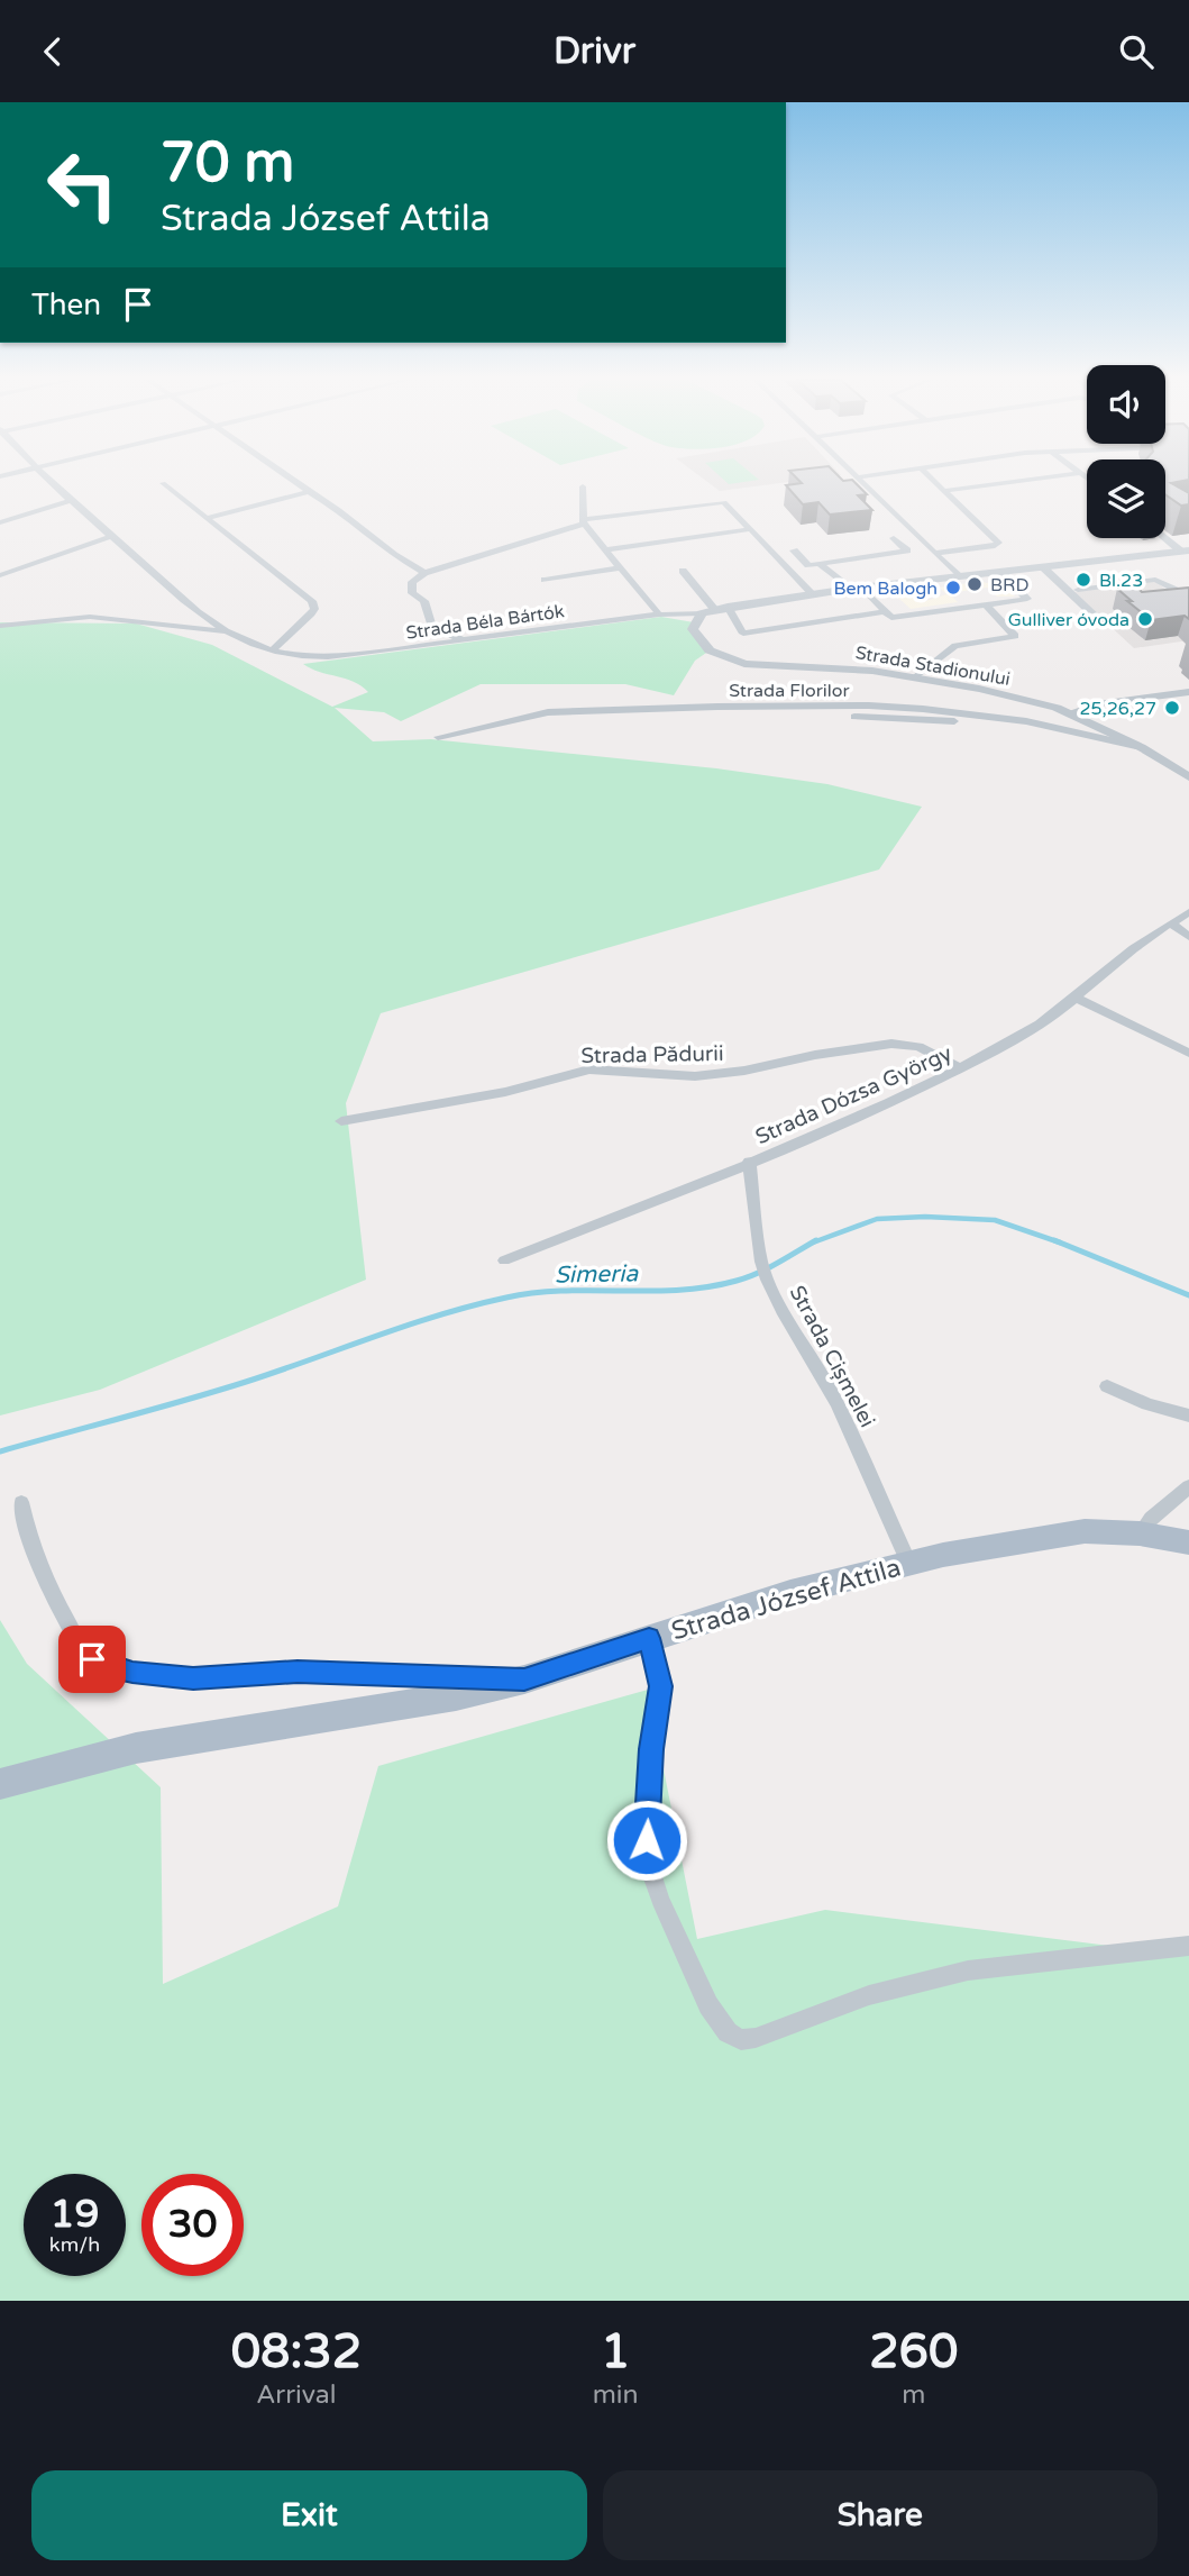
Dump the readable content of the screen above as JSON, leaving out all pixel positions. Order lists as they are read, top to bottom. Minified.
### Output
{"streets":{"main road":["Strada József Attila"],"street":["Strada Béla Bártók","Strada Stadionului","Strada Florilor","Strada Pădurii","Strada Dózsa György","Strada Cișmelei"]},"crossings":[["Strada Béla Bártók","Strada Stadionului"],["Strada Stadionului","Strada Florilor"],["Strada Pădurii","Strada Dózsa György"],["Strada Dózsa György","Strada Cișmelei"],["Strada Cișmelei","Strada József Attila"]],"water":["Simeria"],"places":["Bl.23","BRD","Bem Balogh","Gulliver óvoda","25,26,27"],"page":{"header":"Drivr","turn":["70 m","Strada József Attila"],"then":"Then","speed":"19 km/h","limit":"30","eta":["08:32","Arrival","1","min","260","m"],"buttons":["Exit","Share"]}}
